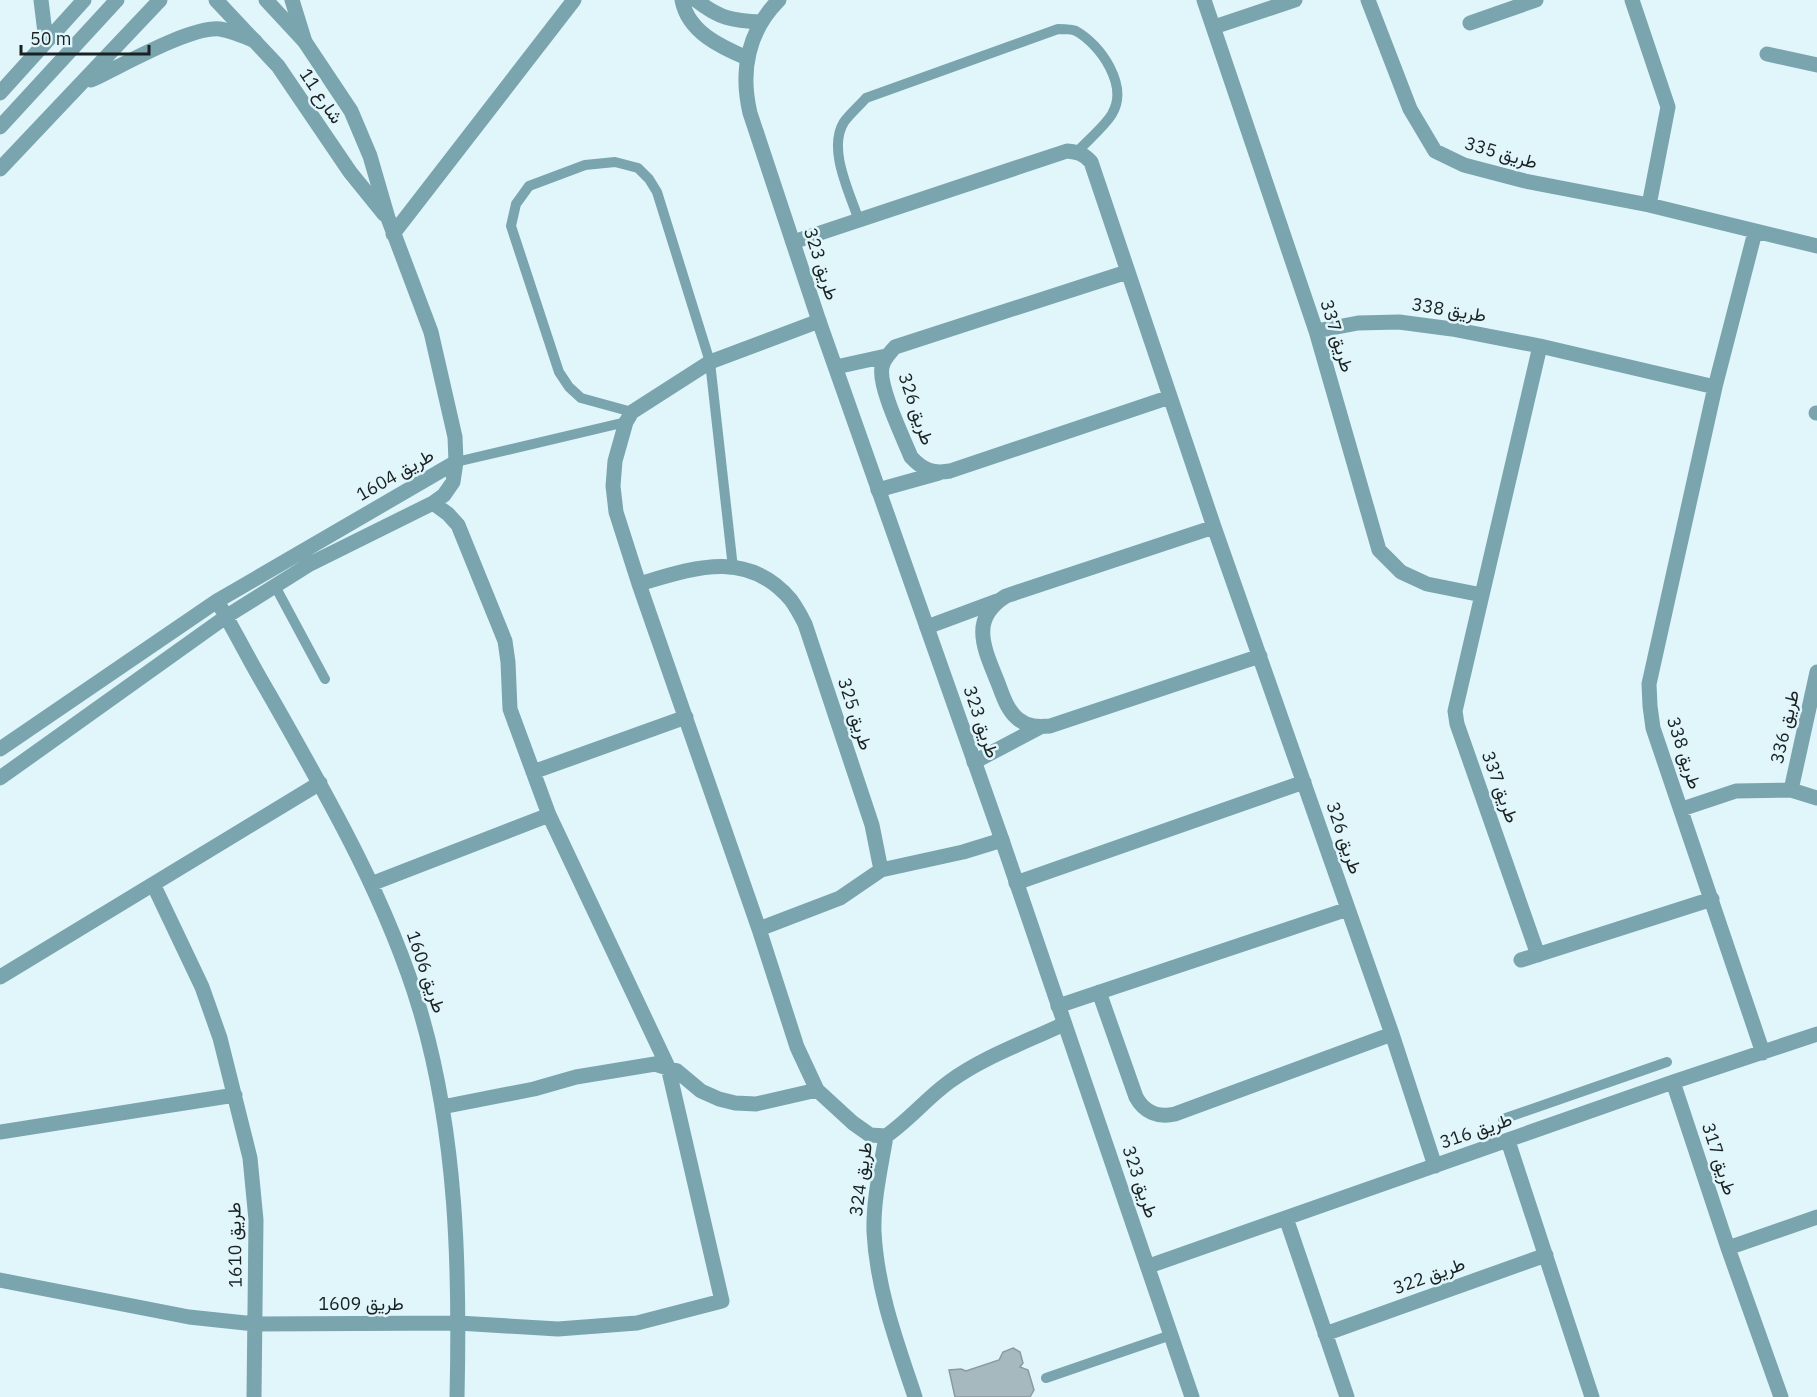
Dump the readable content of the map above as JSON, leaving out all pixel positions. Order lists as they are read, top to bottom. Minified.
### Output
{"streets":{"street":["شارع 11","طريق 335","طريق 323","طريق 338","طريق 337","طريق 326","طريق 1604","طريق 325","طريق 336","طريق 1606","طريق 316","طريق 317","طريق 324","طريق 1610","طريق 322","طريق 1609"]},"crossings":[["شارع 11","طريق 1604"],["طريق 335","طريق 338"],["طريق 323","طريق 316"],["طريق 323","طريق 324"],["طريق 338","طريق 337"],["طريق 338","طريق 336"],["طريق 338","طريق 316"],["طريق 326","طريق 316"],["طريق 1604","طريق 1606"],["طريق 1606","طريق 1609"],["طريق 316","طريق 317"],["طريق 1610","طريق 1609"]],"scale_bar":"50 m"}
